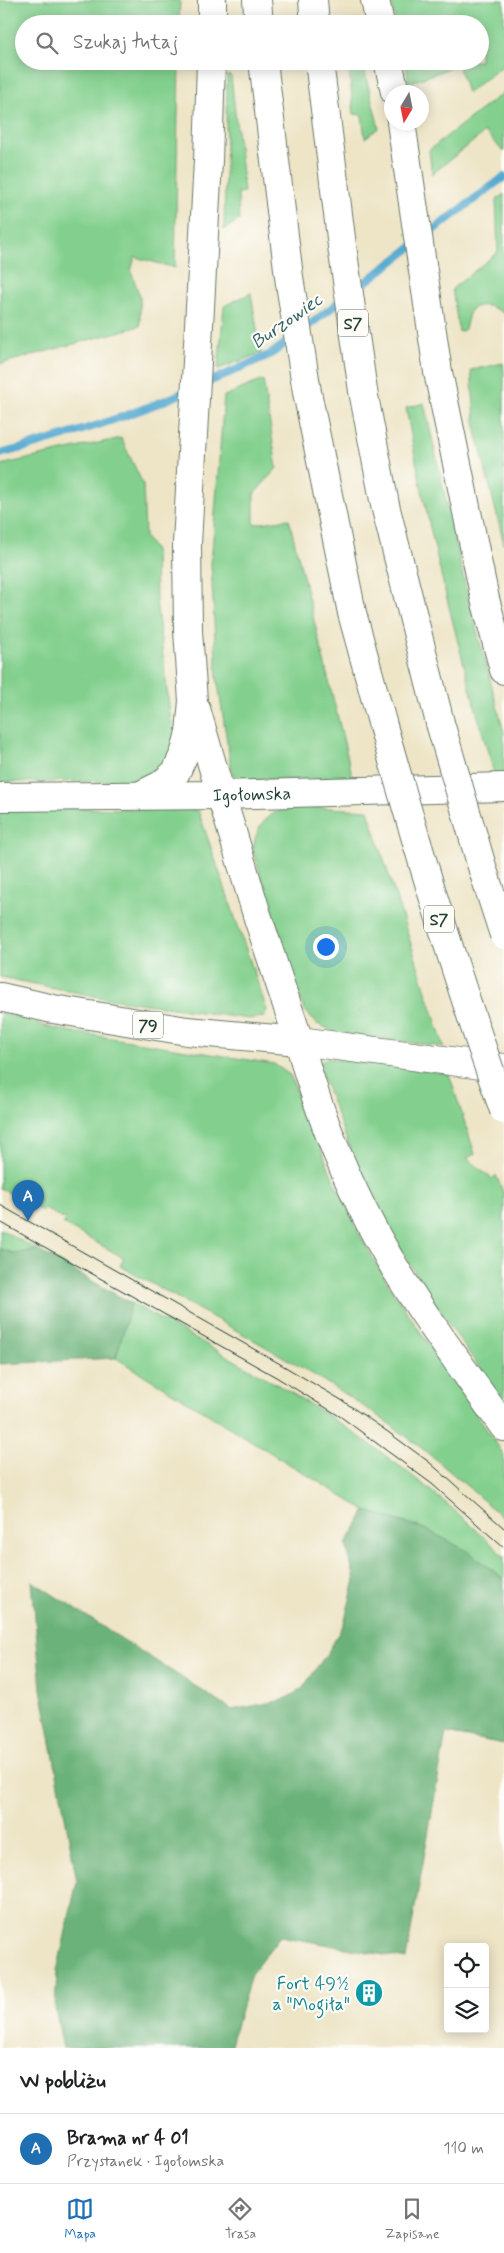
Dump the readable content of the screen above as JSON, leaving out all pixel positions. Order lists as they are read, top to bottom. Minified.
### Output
{"streets":{"main road":["S7","Igołomska","79"]},"water":["Burzowiec"],"places":{"building":["Fort 49½ a \"Mogiła\""]},"north":"bottom","page":{"search":"Szukaj tutaj","pins":"A","heading":"W pobliżu","list":[{"mark":"A","name":"Brama nr 4 01","note":"Przystanek · Igołomska","value":"110 m"}],"nav":["Mapa","Trasa","Zapisane"]}}
